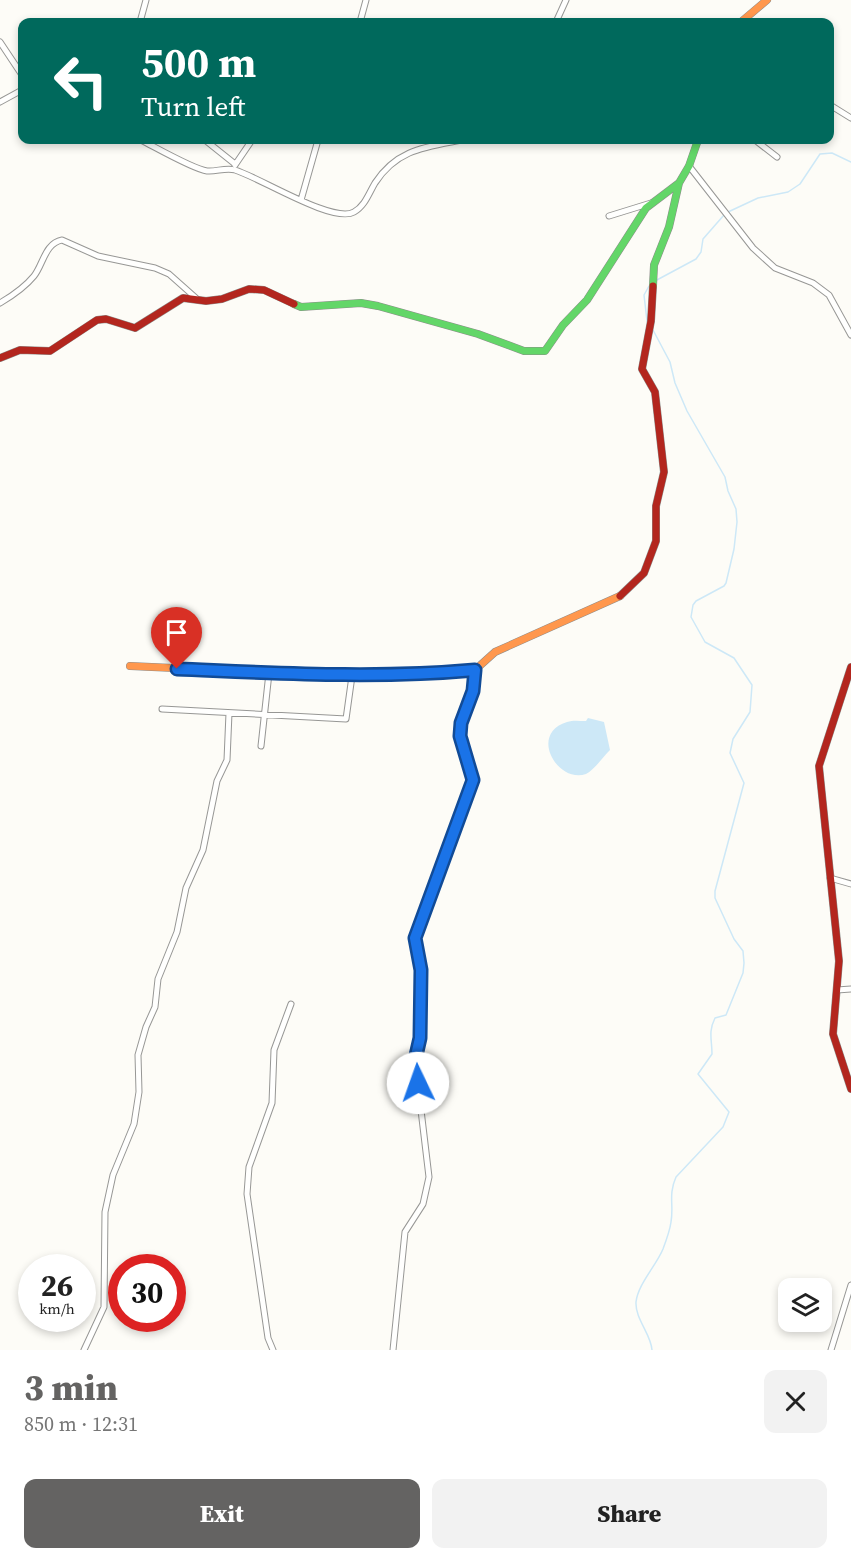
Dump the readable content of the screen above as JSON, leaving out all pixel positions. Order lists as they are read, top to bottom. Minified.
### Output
{"page":{"turn":["500 m","Turn left"],"speed":"26 km/h","limit":"30","heading":["3 min","850 m · 12:31"],"buttons":["Exit","Share"]}}
